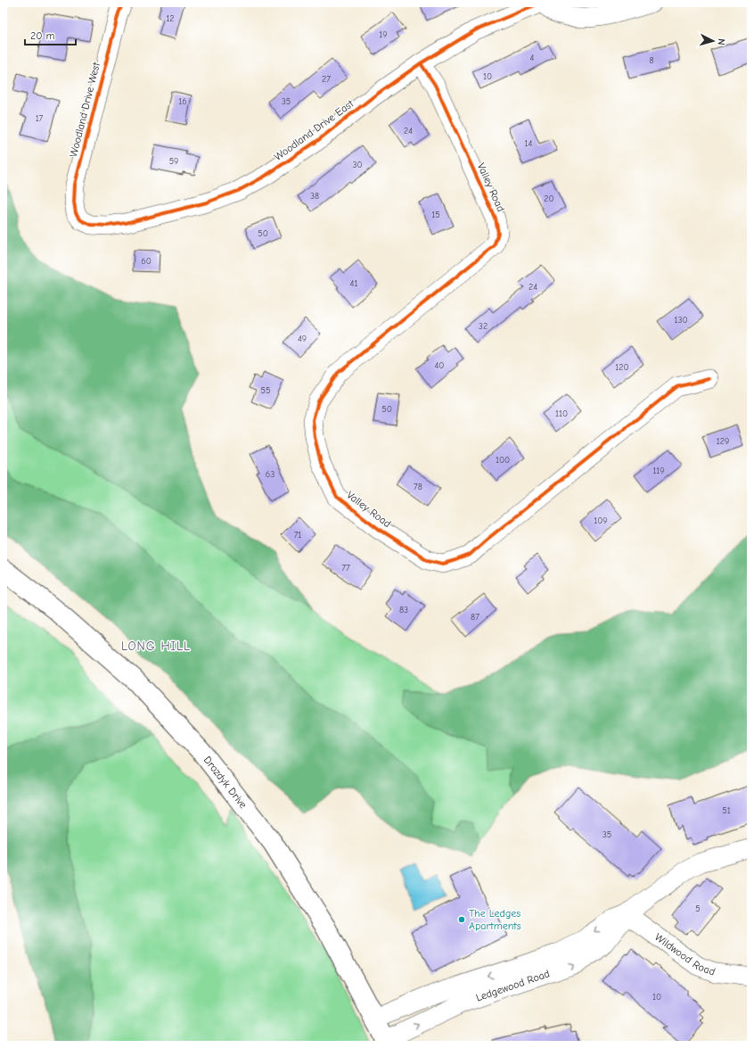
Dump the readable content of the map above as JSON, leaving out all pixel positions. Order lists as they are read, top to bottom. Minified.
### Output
{"streets":{"street":["Woodland Drive West","Woodland Drive East","Valley Road","Drozdyk Drive","Wildwood Road","Ledgewood Road"]},"crossings":[["Woodland Drive West","Woodland Drive East"],["Woodland Drive East","Valley Road"],["Drozdyk Drive","Ledgewood Road"],["Wildwood Road","Ledgewood Road"]],"districts":["LONG HILL"],"places":["The Ledges Apartments"],"house_numbers":["12","19","4","8","10","27","16","35","17","24","14","59","30","38","20","15","50","60","41","24","130","32","49","40","120","55","50","110","129","100","119","63","78","109","71","77","83","87","51","35","5","10"],"scale_bar":"20 m","north":"right"}
